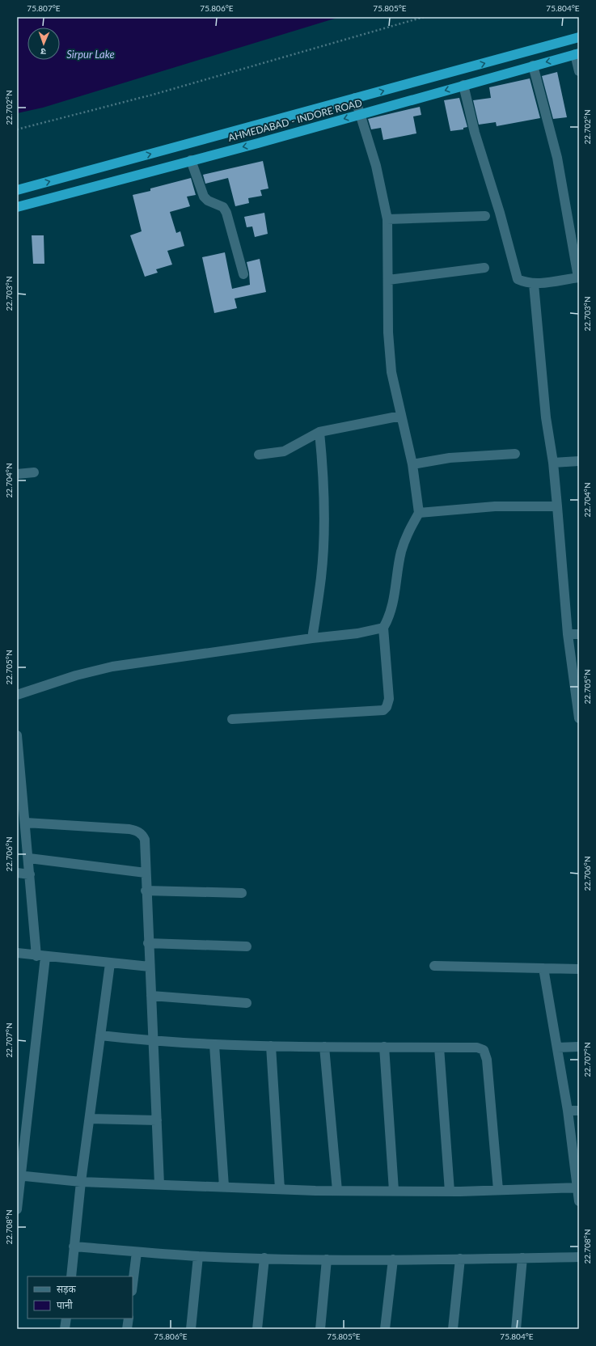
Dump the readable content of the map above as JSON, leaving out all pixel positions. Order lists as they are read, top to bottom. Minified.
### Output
{"streets":{"highway":["AHMEDABAD - INDORE ROAD"]},"water":["Sirpur Lake"],"legend":["सड़क","पानी"],"north":"bottom","coordinates":["75.807°E","75.806°E","75.805°E","75.804°E","22.702°N","22.703°N","22.704°N","22.705°N","22.706°N","22.707°N","22.708°N"]}
